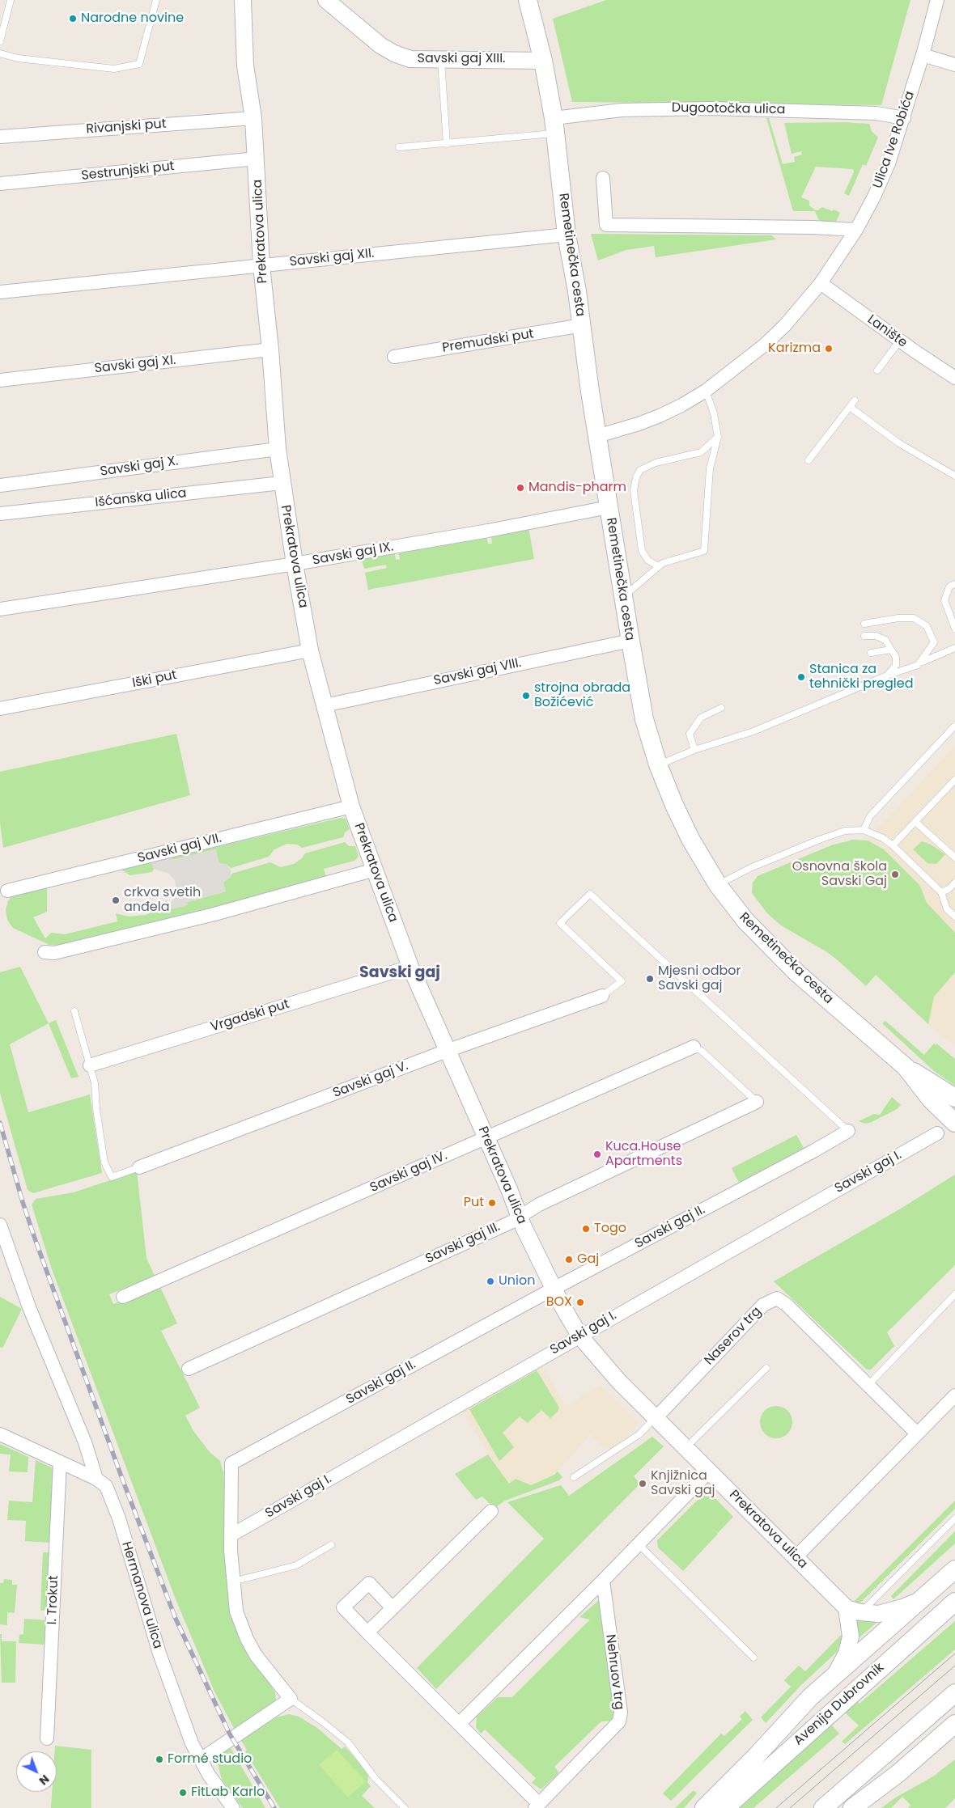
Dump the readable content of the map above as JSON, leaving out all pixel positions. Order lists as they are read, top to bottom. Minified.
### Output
{"streets":{"main road":["Remetinečka cesta","Avenija Dubrovnik"],"street":["Savski gaj XIII.","Dugootočka ulica","Rivanjski put","Ulica Ive Robića","Sestrunjski put","Prekratova ulica","Savski gaj XII.","Lanište","Premudski put","Savski gaj XI.","Savski gaj X.","Išćanska ulica","Savski gaj IX.","Savski gaj VIII.","Iški put","Savski gaj VII.","Vrgadski put","Savski gaj V.","Savski gaj IV.","Savski gaj I.","Savski gaj II.","Savski gaj III.","Naserov trg","Hermanova ulica","I. Trokut","Nehruov trg"]},"crossings":[["Savski gaj XIII.","Remetinečka cesta"],["Dugootočka ulica","Ulica Ive Robića"],["Dugootočka ulica","Remetinečka cesta"],["Rivanjski put","Prekratova ulica"],["Ulica Ive Robića","Remetinečka cesta"],["Ulica Ive Robića","Lanište"],["Sestrunjski put","Prekratova ulica"],["Prekratova ulica","Savski gaj XII."],["Prekratova ulica","Savski gaj XI."],["Prekratova ulica","Savski gaj X."],["Prekratova ulica","Išćanska ulica"],["Prekratova ulica","Savski gaj IX."],["Prekratova ulica","Savski gaj VIII."],["Prekratova ulica","Iški put"],["Prekratova ulica","Savski gaj VII."],["Prekratova ulica","Vrgadski put"],["Prekratova ulica","Savski gaj V."],["Prekratova ulica","Savski gaj IV."],["Prekratova ulica","Savski gaj I."],["Prekratova ulica","Savski gaj II."],["Prekratova ulica","Savski gaj III."],["Prekratova ulica","Naserov trg"],["Remetinečka cesta","Savski gaj XII."],["Remetinečka cesta","Premudski put"],["Remetinečka cesta","Savski gaj IX."],["Remetinečka cesta","Savski gaj VIII."],["Savski gaj I.","Savski gaj II."],["Hermanova ulica","I. Trokut"]],"districts":["Savski gaj"],"places":["Narodne novine","Karizma","Mandis-pharm","Stanica za tehnički pregled","strojna obrada Božićević","Osnovna škola Savski Gaj","crkva svetih anđela","Mjesni odbor Savski gaj","Kuca.House Apartments","Put","Togo","Gaj","Union","BOX","Knjižnica Savski gaj","Formé studio","FitLab Karlo"],"north":"bottom right"}
